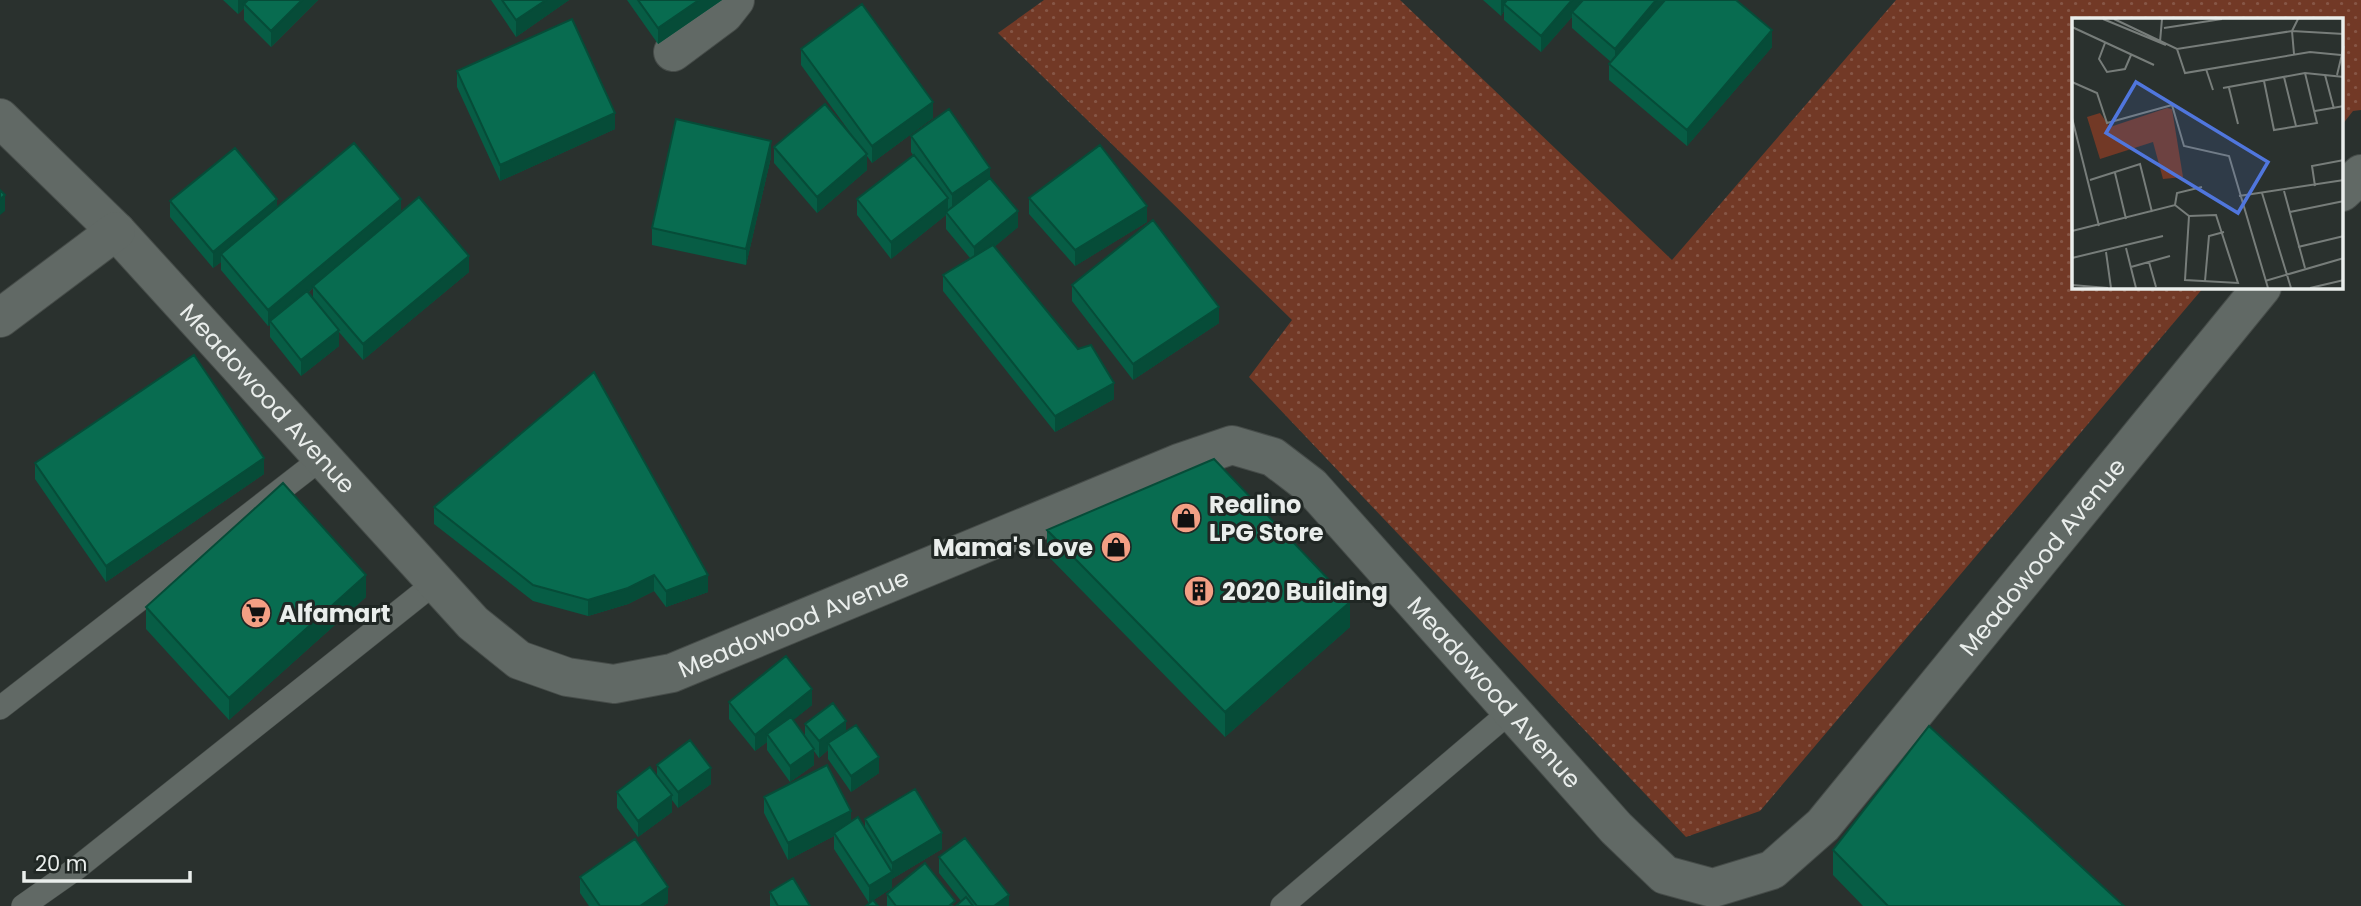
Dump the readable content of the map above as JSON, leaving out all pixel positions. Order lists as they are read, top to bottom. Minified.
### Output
{"streets":{"street":["Meadowood Avenue"]},"places":{"shop":["Realino LPG Store","Mama's Love"],"building":["2020 Building"],"supermarket":["Alfamart"]},"scale_bar":"20 m"}
